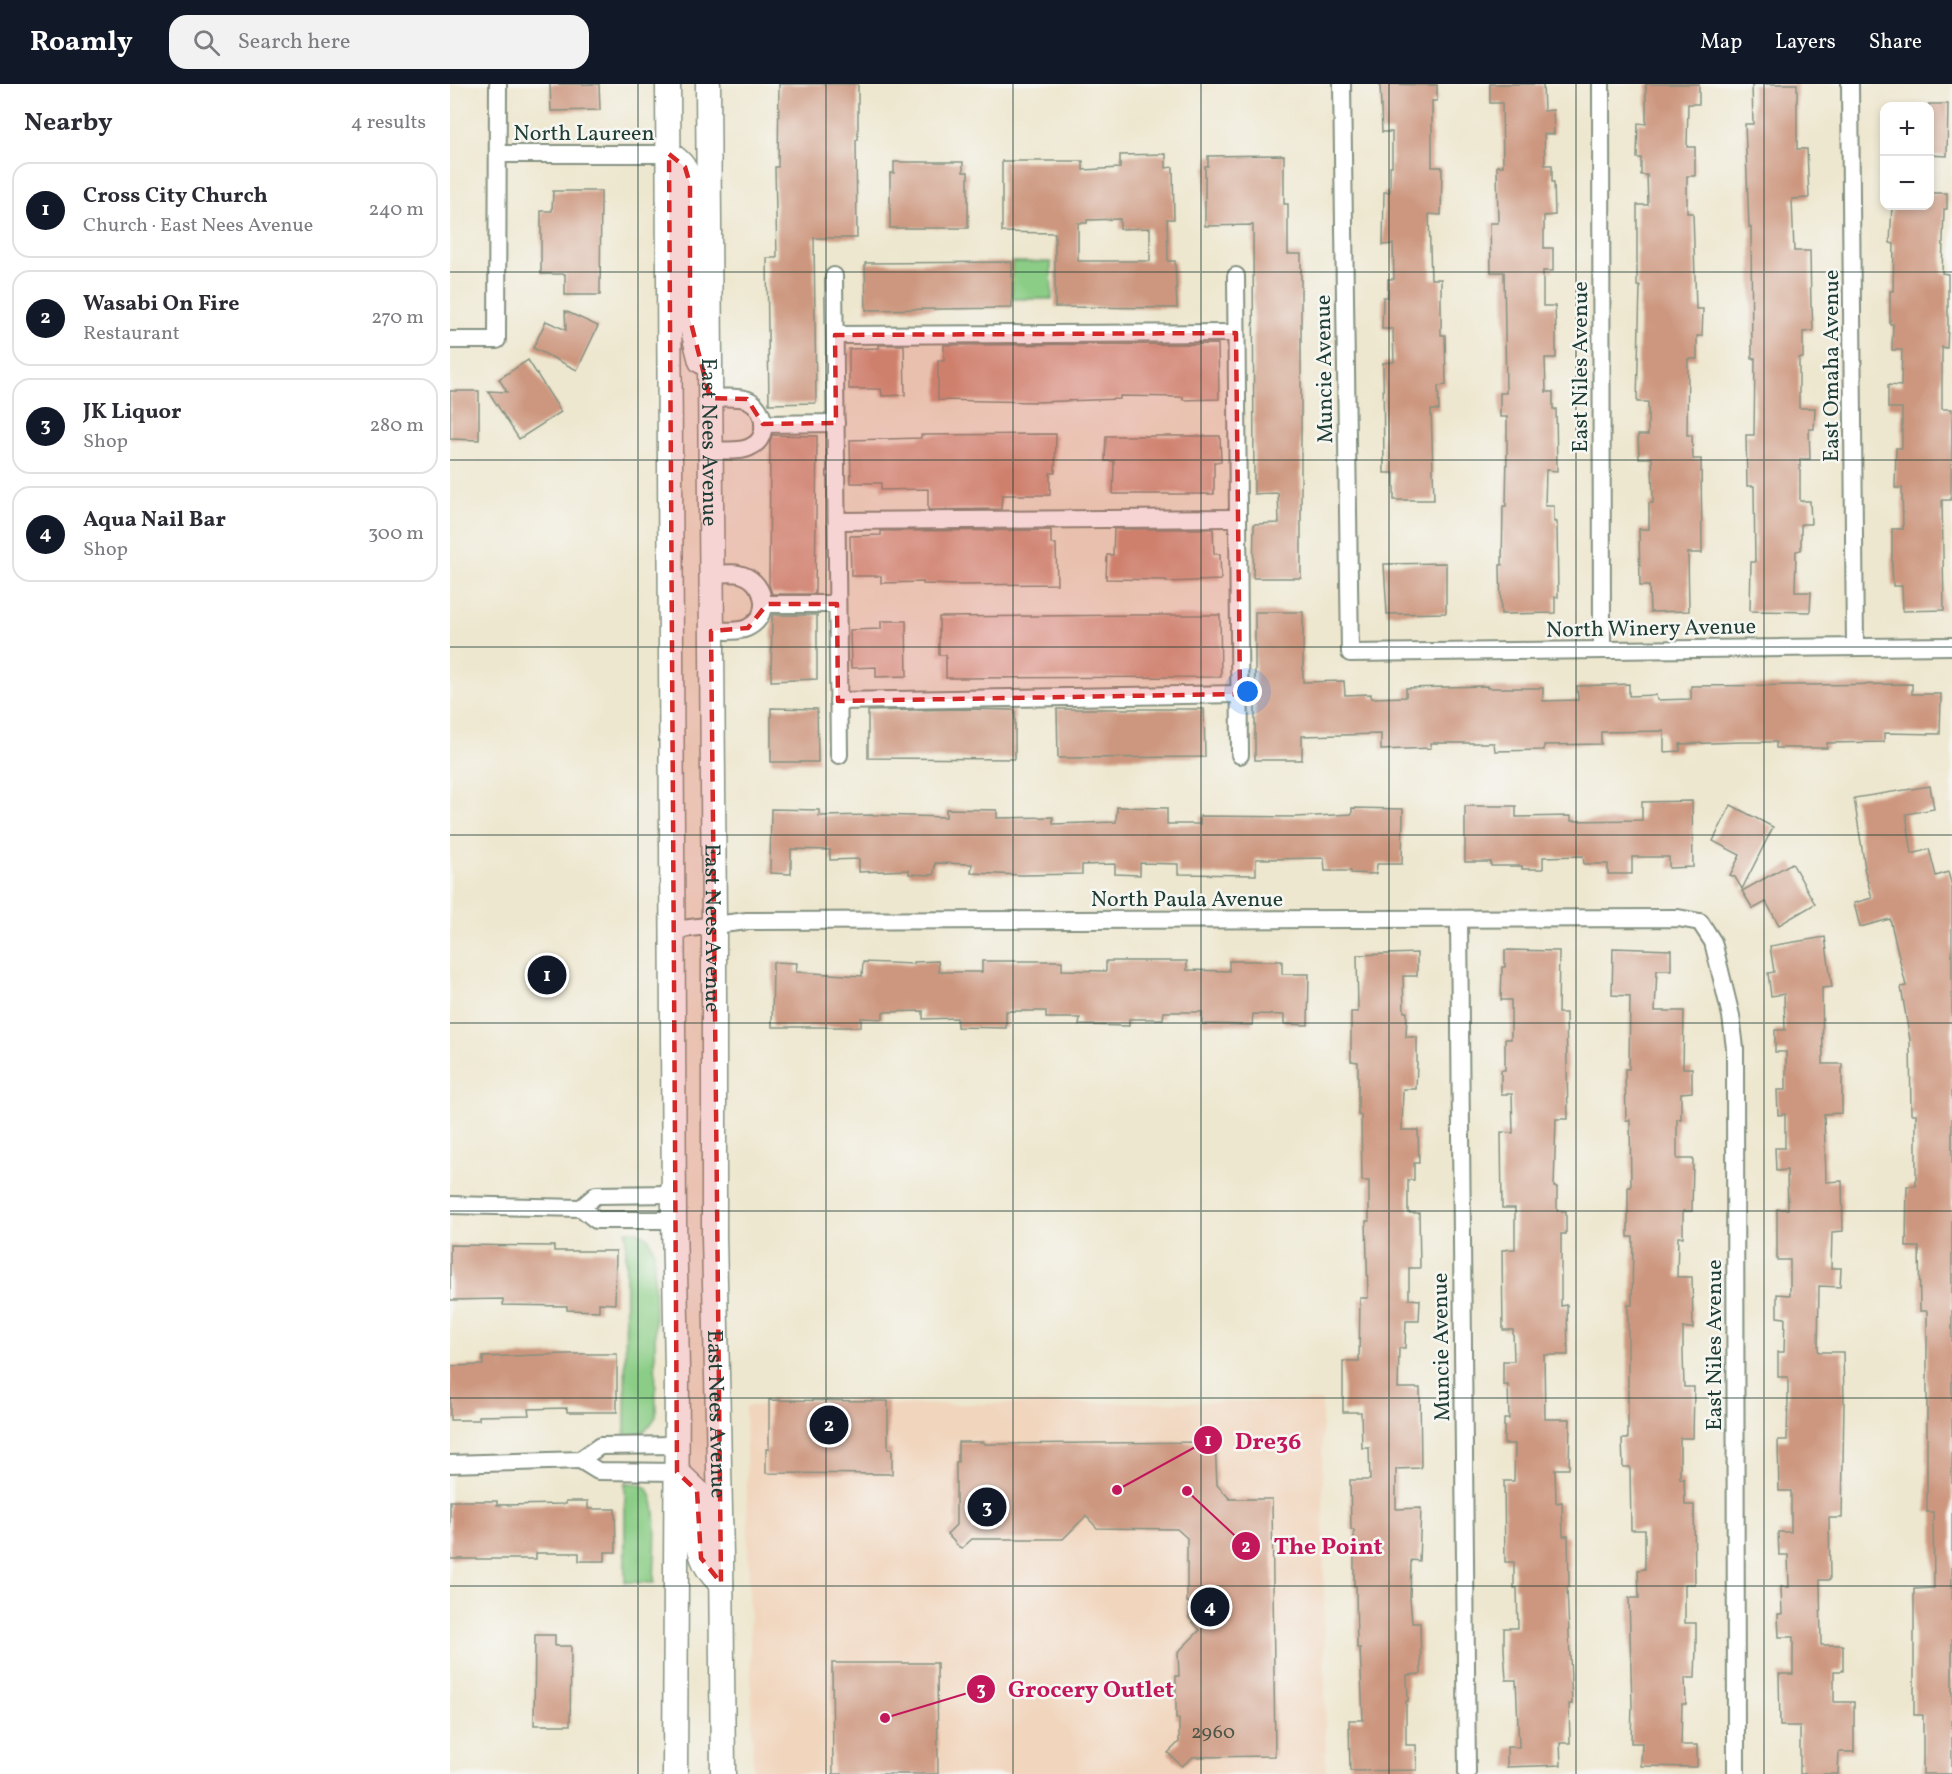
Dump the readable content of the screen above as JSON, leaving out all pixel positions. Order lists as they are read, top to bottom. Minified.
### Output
{"streets":{"main road":["East Nees Avenue"],"street":["North Laureen","East Omaha Avenue","East Niles Avenue","Muncie Avenue","North Winery Avenue","North Paula Avenue"]},"crossings":[["North Laureen","East Nees Avenue"],["East Omaha Avenue","North Winery Avenue"],["East Niles Avenue","North Winery Avenue"],["East Niles Avenue","North Paula Avenue"],["Muncie Avenue","North Winery Avenue"],["Muncie Avenue","North Paula Avenue"],["East Nees Avenue","North Paula Avenue"]],"places":["Dre36","The Point","Grocery Outlet"],"house_numbers":["2960"],"page":{"header":"Roamly","search":"Search here","nav":["Map","Layers","Share"],"heading":["Nearby","4 results"],"map_buttons":["+","−"],"list":[{"mark":"1","name":"Cross City Church","note":"Church · East Nees Avenue","value":"240 m"},{"mark":"2","name":"Wasabi On Fire","note":"Restaurant","value":"270 m"},{"mark":"3","name":"JK Liquor","note":"Shop","value":"280 m"},{"mark":"4","name":"Aqua Nail Bar","note":"Shop","value":"300 m"}],"pins":["1","2","3","4"]}}
